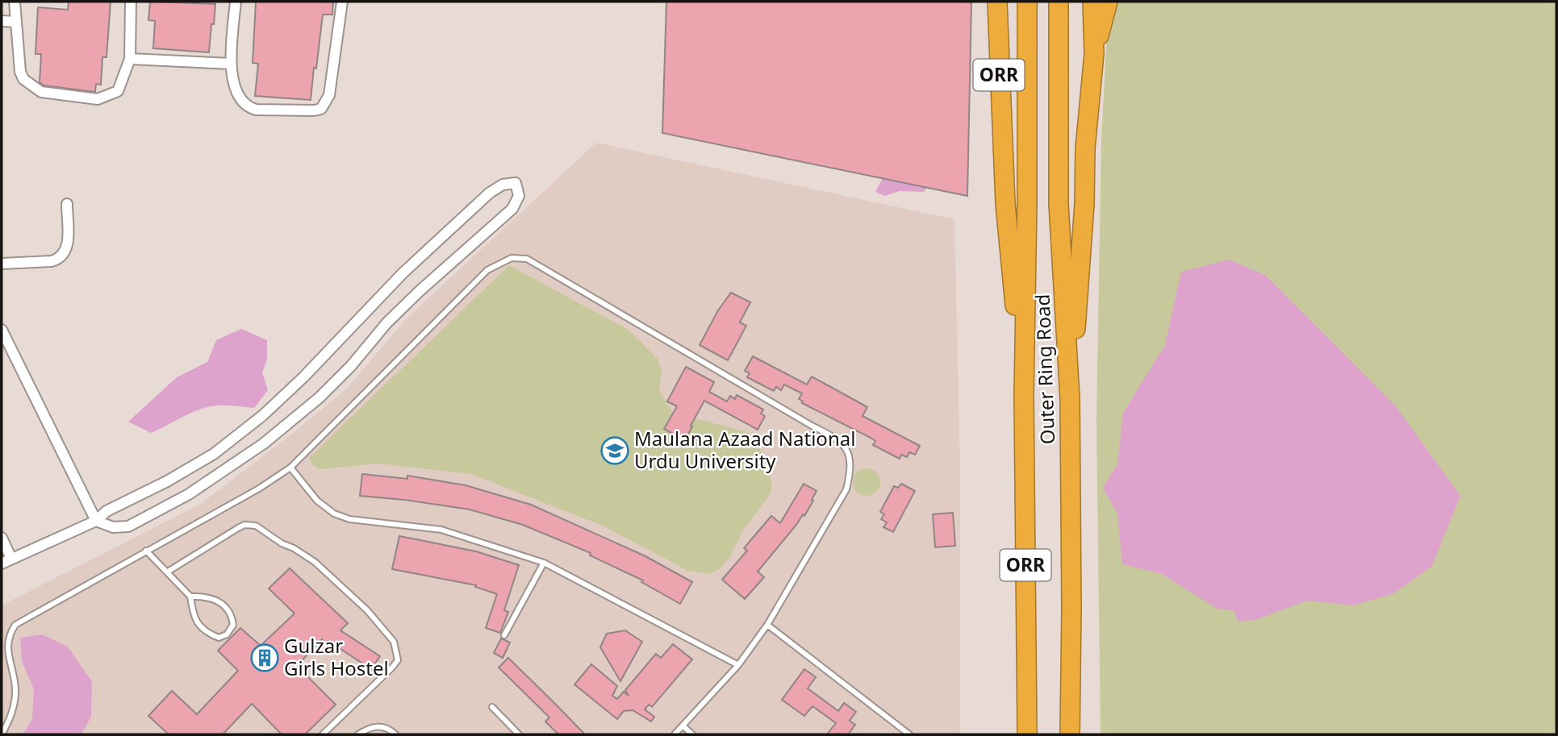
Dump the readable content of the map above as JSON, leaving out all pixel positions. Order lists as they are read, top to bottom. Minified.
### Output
{"streets":{"highway":["ORR","Outer Ring Road"]},"crossings":[["ORR","Outer Ring Road"]],"places":{"school or university":["Maulana Azaad National Urdu University"],"building":["Gulzar Girls Hostel"]}}
